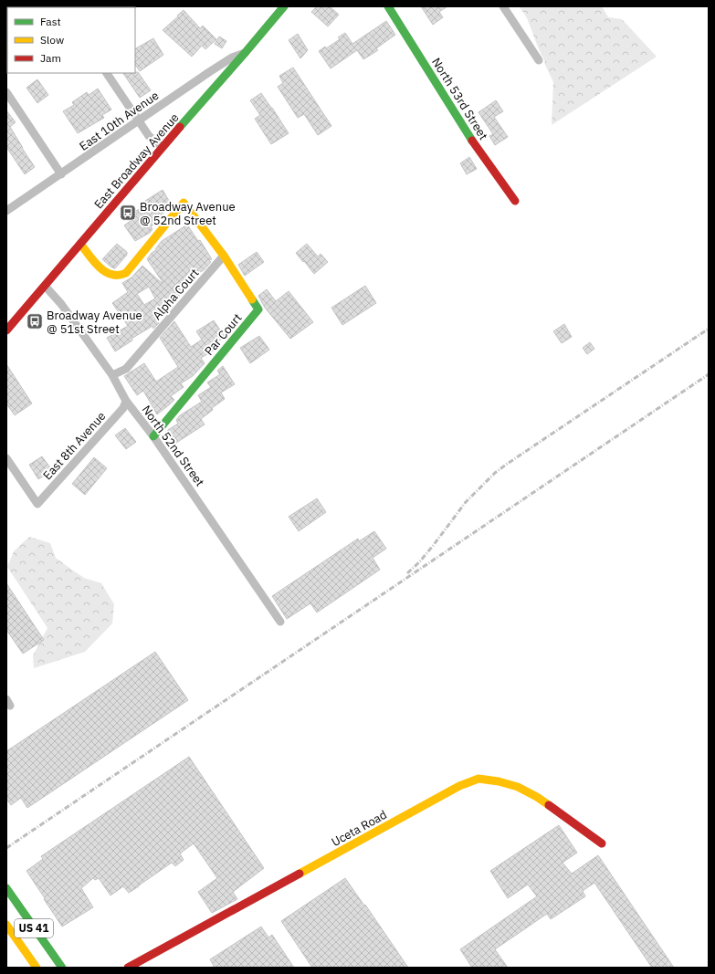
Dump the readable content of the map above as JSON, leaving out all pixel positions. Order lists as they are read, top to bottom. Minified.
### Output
{"streets":{"street":["North 53rd Street","East 10th Avenue","East Broadway Avenue","Alpha Court","Par Court","East 8th Avenue","North 52nd Street","Uceta Road","US 41"]},"crossings":[["East 10th Avenue","East Broadway Avenue"],["East Broadway Avenue","Par Court"],["East Broadway Avenue","North 52nd Street"],["Alpha Court","Par Court"],["Alpha Court","North 52nd Street"],["Par Court","North 52nd Street"],["East 8th Avenue","North 52nd Street"]],"places":{"bus stop":["Broadway Avenue @ 52nd Street","Broadway Avenue @ 51st Street"]},"legend":["Fast","Slow","Jam"]}
